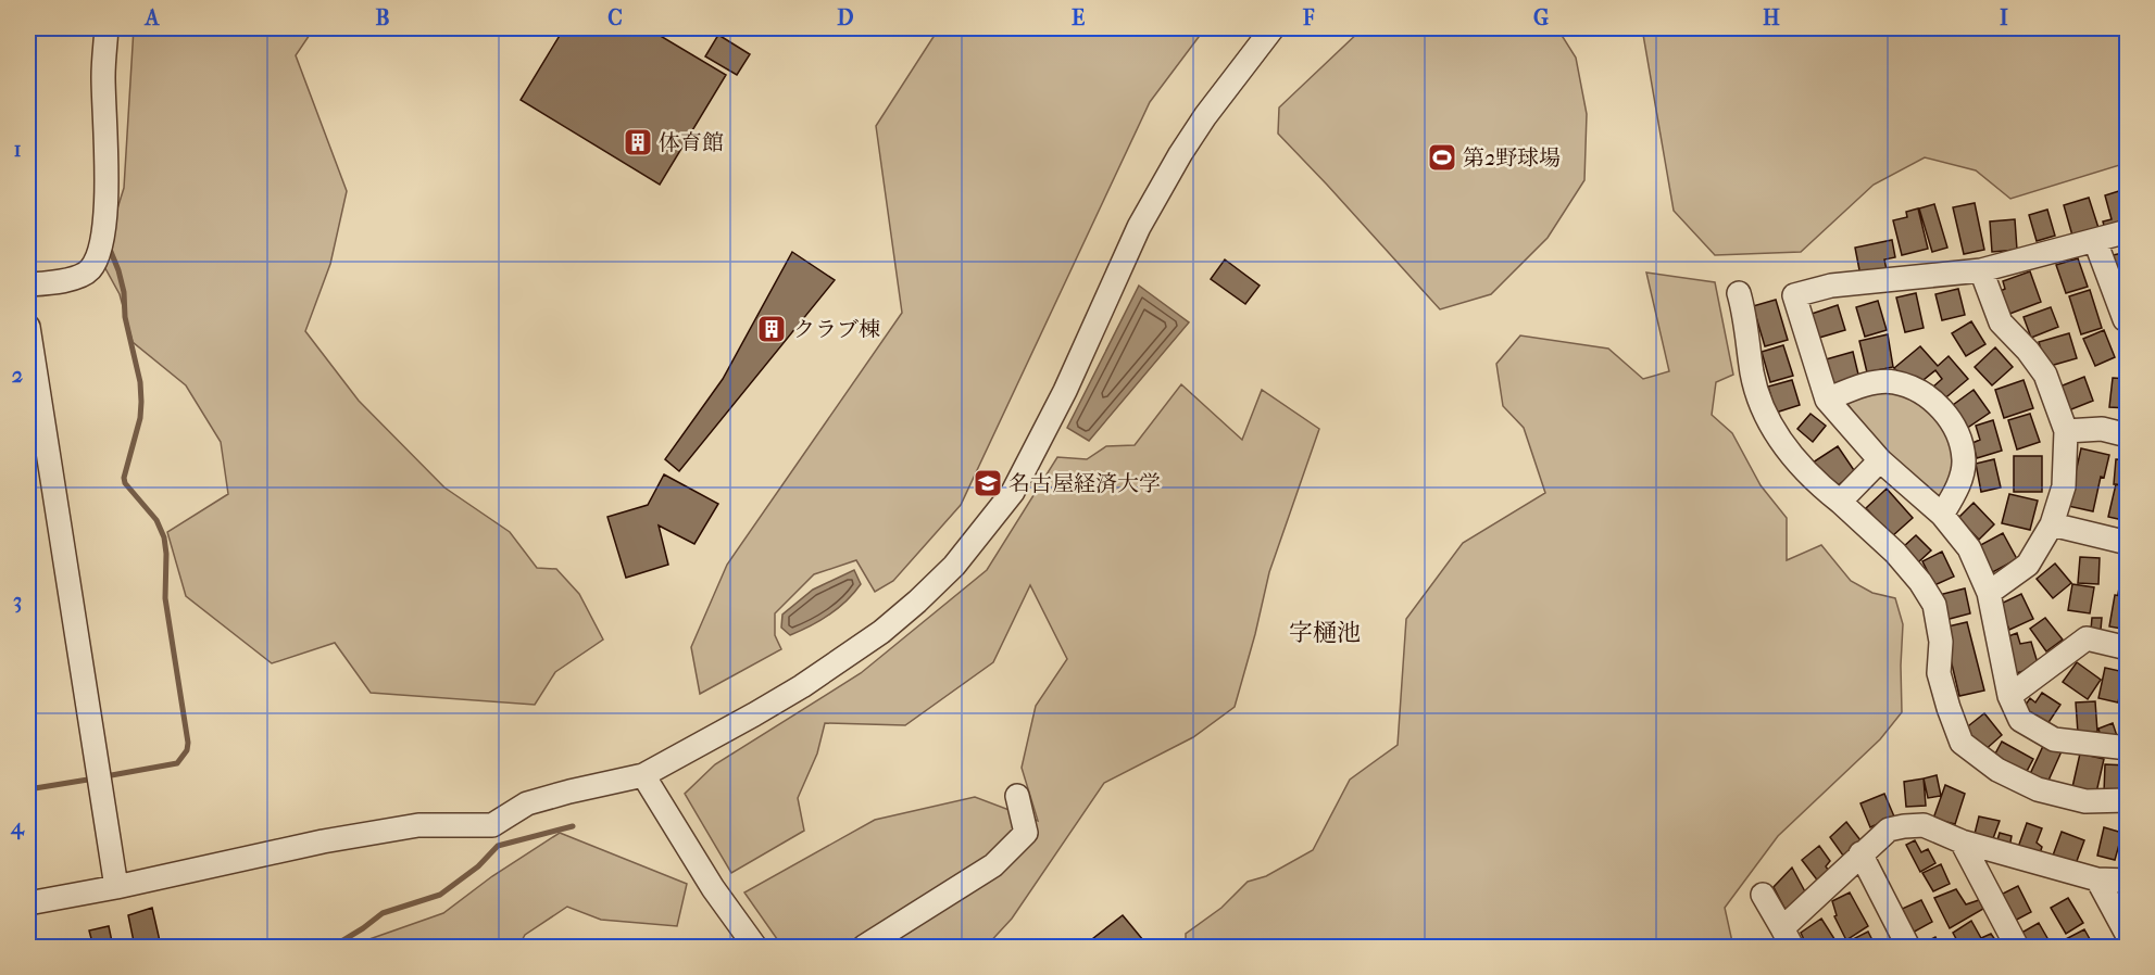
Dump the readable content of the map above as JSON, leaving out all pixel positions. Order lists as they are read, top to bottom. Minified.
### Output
{"districts":["字樋池"],"places":{"building":["体育館","クラブ棟"],"sports":["第2野球場"],"school or university":["名古屋経済大学"]},"grid":{"columns":["A","B","C","D","E","F","G","H","I"],"rows":["1","2","3","4"]}}
